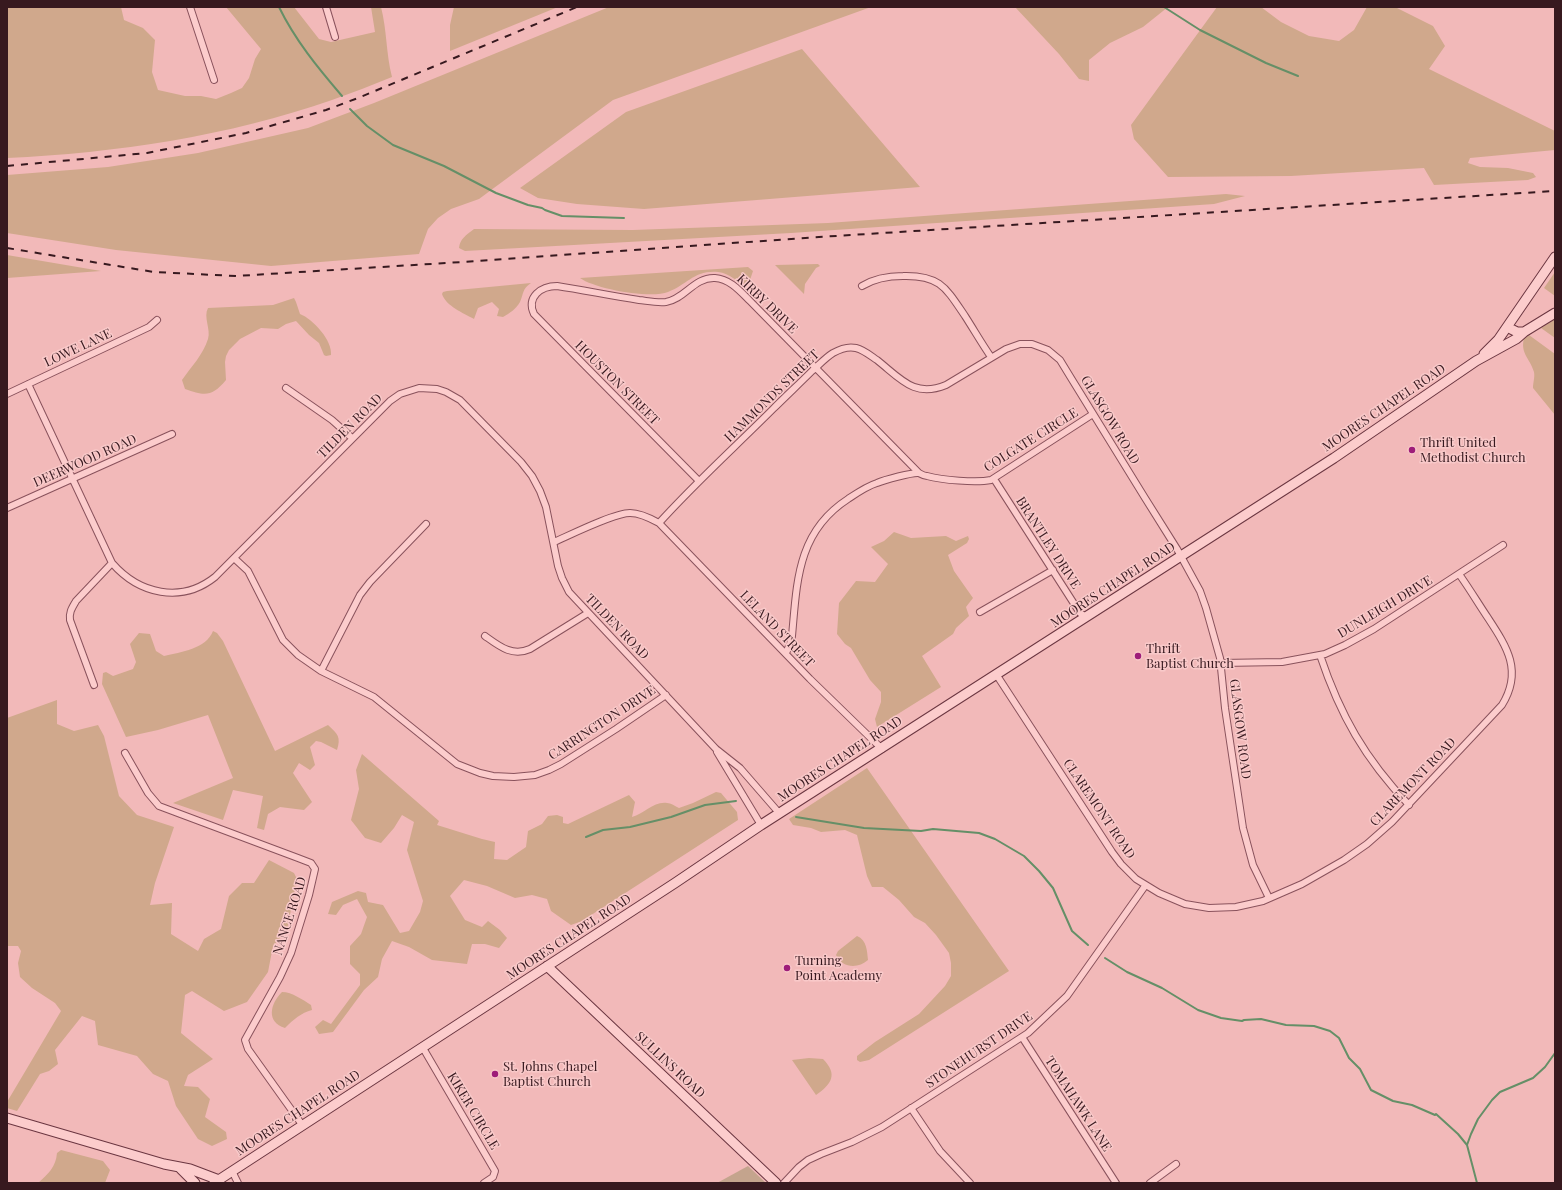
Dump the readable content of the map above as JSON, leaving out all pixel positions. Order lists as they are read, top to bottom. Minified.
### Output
{"streets":{"main road":["MOORES CHAPEL ROAD","SULLINS ROAD"],"street":["KIRBY DRIVE","LOWE LANE","HOUSTON STREET","HAMMONDS STREET","GLASGOW ROAD","TILDEN ROAD","COLGATE CIRCLE","DEERWOOD ROAD","BRANTLEY DRIVE","DUNLEIGH DRIVE","LELAND STREET","CARRINGTON DRIVE","CLAREMONT ROAD","NANCE ROAD","STONEHURST DRIVE","TOMAHAWK LANE","KIKER CIRCLE"]},"crossings":[["KIRBY DRIVE","HOUSTON STREET"],["KIRBY DRIVE","HAMMONDS STREET"],["KIRBY DRIVE","COLGATE CIRCLE"],["LOWE LANE","TILDEN ROAD"],["HOUSTON STREET","HAMMONDS STREET"],["HAMMONDS STREET","GLASGOW ROAD"],["HAMMONDS STREET","LELAND STREET"],["MOORES CHAPEL ROAD","GLASGOW ROAD"],["MOORES CHAPEL ROAD","TILDEN ROAD"],["MOORES CHAPEL ROAD","BRANTLEY DRIVE"],["MOORES CHAPEL ROAD","LELAND STREET"],["MOORES CHAPEL ROAD","CLAREMONT ROAD"],["MOORES CHAPEL ROAD","NANCE ROAD"],["MOORES CHAPEL ROAD","SULLINS ROAD"],["MOORES CHAPEL ROAD","KIKER CIRCLE"],["GLASGOW ROAD","COLGATE CIRCLE"],["GLASGOW ROAD","DUNLEIGH DRIVE"],["GLASGOW ROAD","CLAREMONT ROAD"],["TILDEN ROAD","DEERWOOD ROAD"],["TILDEN ROAD","CARRINGTON DRIVE"],["COLGATE CIRCLE","BRANTLEY DRIVE"],["DUNLEIGH DRIVE","CLAREMONT ROAD"],["CLAREMONT ROAD","STONEHURST DRIVE"],["STONEHURST DRIVE","TOMAHAWK LANE"]],"places":["Thrift United Methodist Church","Thrift Baptist Church","Turning Point Academy","St. Johns Chapel Baptist Church"]}
